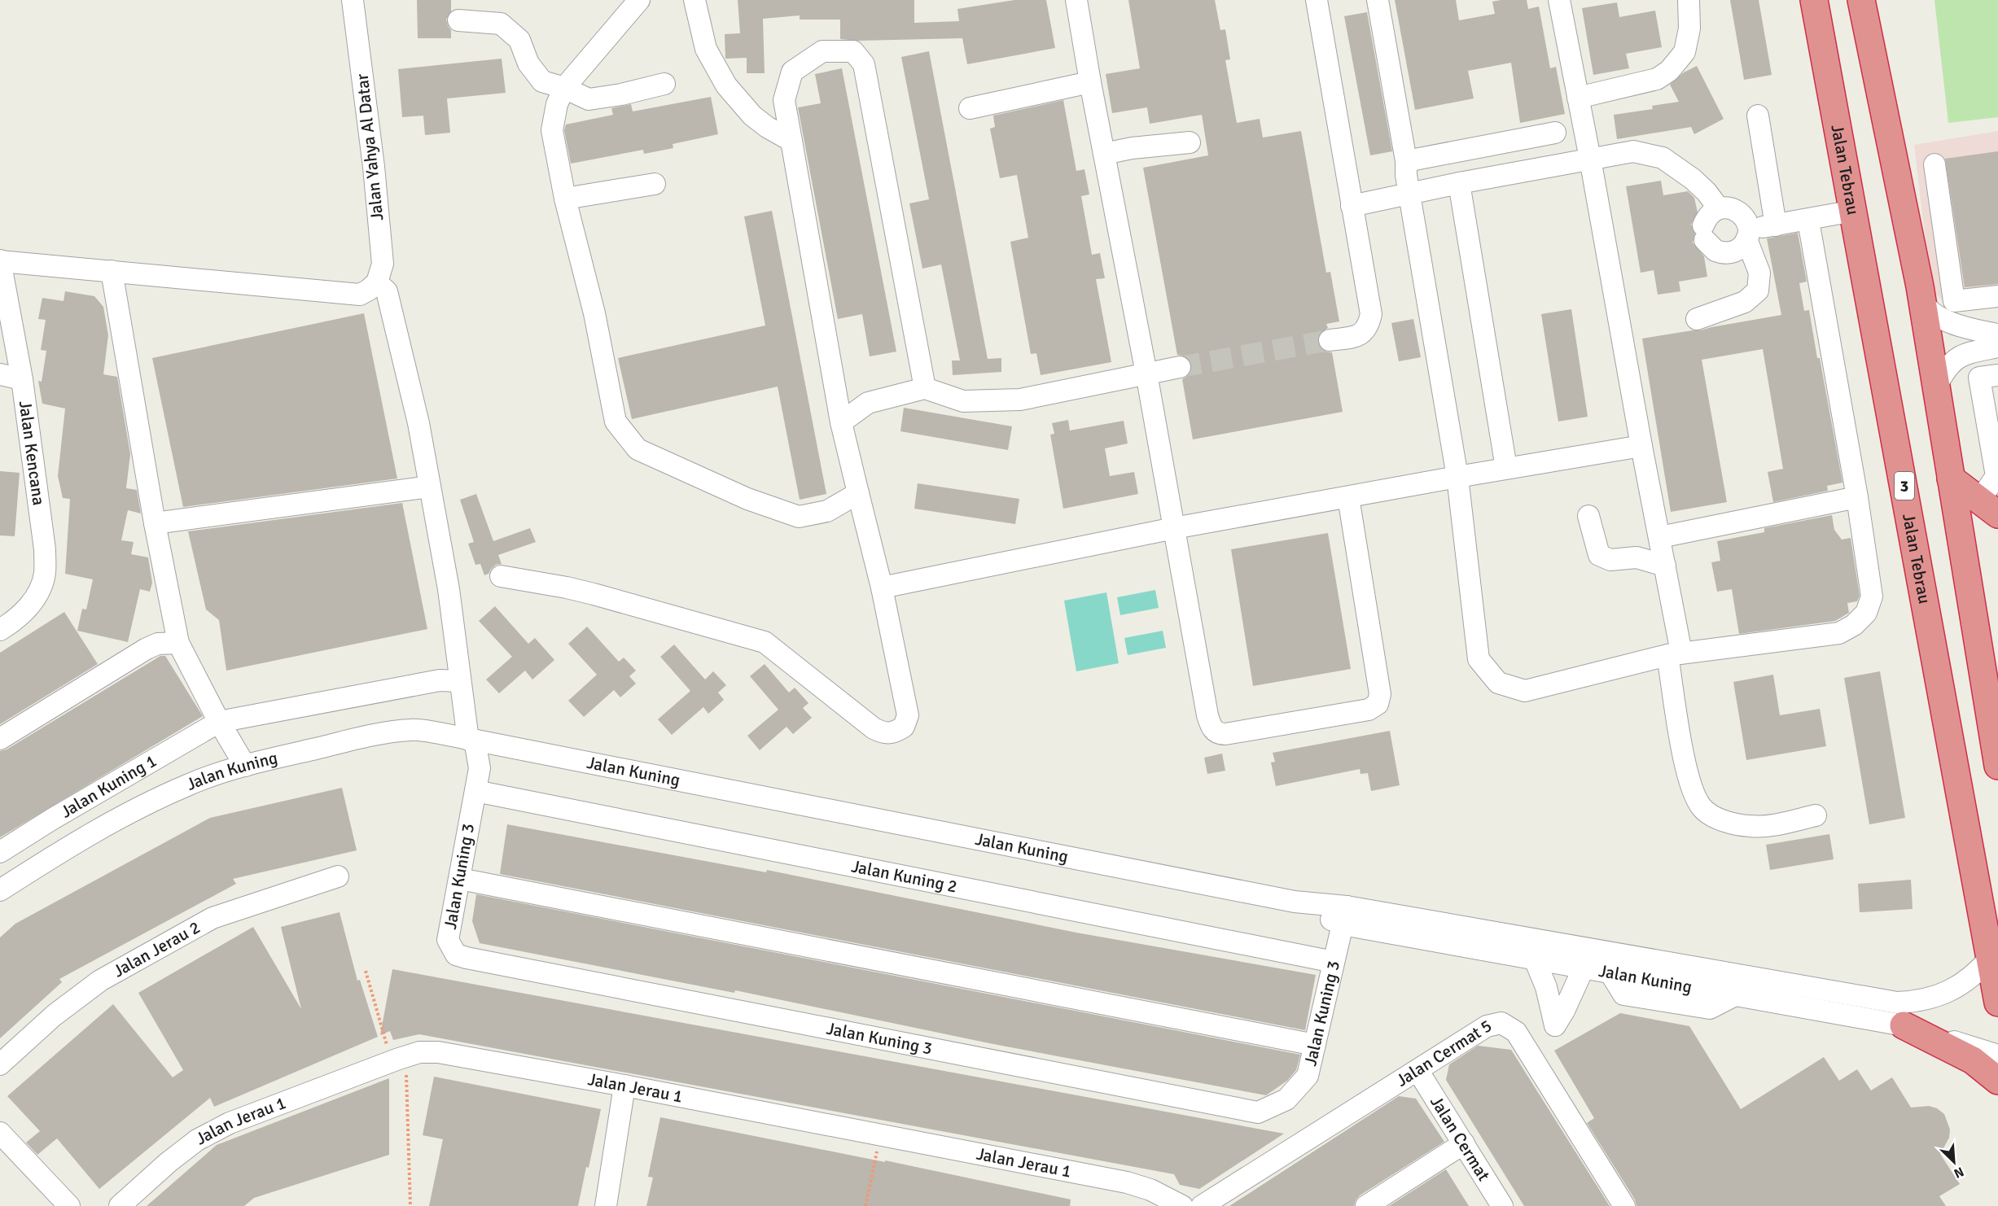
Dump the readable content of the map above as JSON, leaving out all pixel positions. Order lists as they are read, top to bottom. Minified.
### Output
{"streets":{"highway":["Jalan Tebrau","3"],"street":["Jalan Yahya Al Datar","Jalan Kencana","Jalan Kuning","Jalan Kuning 1","Jalan Kuning 3","Jalan Kuning 2","Jalan Jerau 2","Jalan Cermat 5","Jalan Jerau 1","Jalan Cermat"]},"crossings":[["Jalan Yahya Al Datar","Jalan Kuning 3"],["Jalan Tebrau","Jalan Kuning"],["Jalan Kuning","Jalan Kuning 3"],["Jalan Kuning 1","Jalan Kuning 3"],["Jalan Kuning 3","Jalan Kuning 2"],["Jalan Cermat 5","Jalan Cermat"]],"north":"bottom right"}
